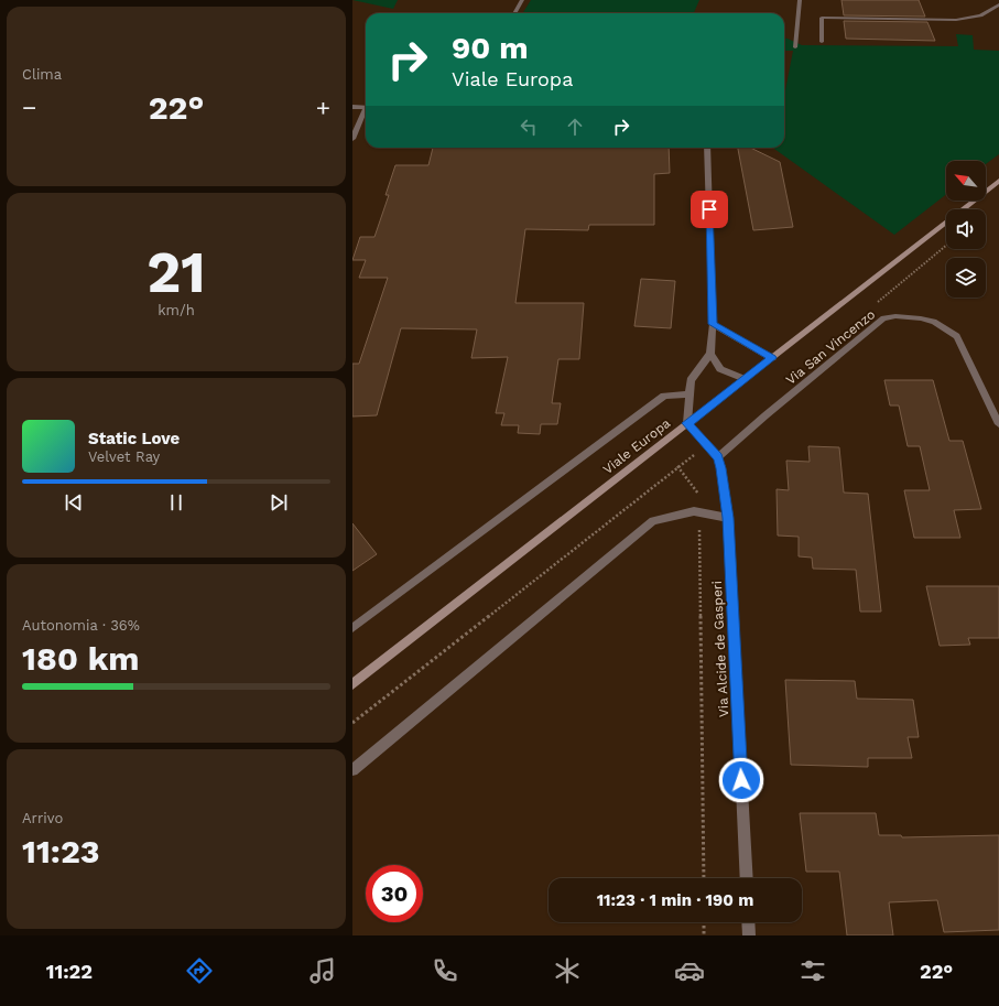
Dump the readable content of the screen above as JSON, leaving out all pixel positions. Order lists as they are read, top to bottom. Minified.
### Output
{"streets":{"main road":["Viale Europa"],"street":["Via San Vincenzo","Via Alcide de Gasperi"]},"crossings":[["Via San Vincenzo","Via Alcide de Gasperi"]],"north":"top left","page":{"tile":["Clima",["21","km/h"],["Autonomia · 36%","180 km"],["Arrivo","11:23"]],"turn":["90 m","Viale Europa"],"heat":["−","22°","+"],"song":["Static Love","Velvet Ray"],"limit":"30","trip":"11:23 · 1 min · 190 m","tabs":["11:22","22°"]}}
